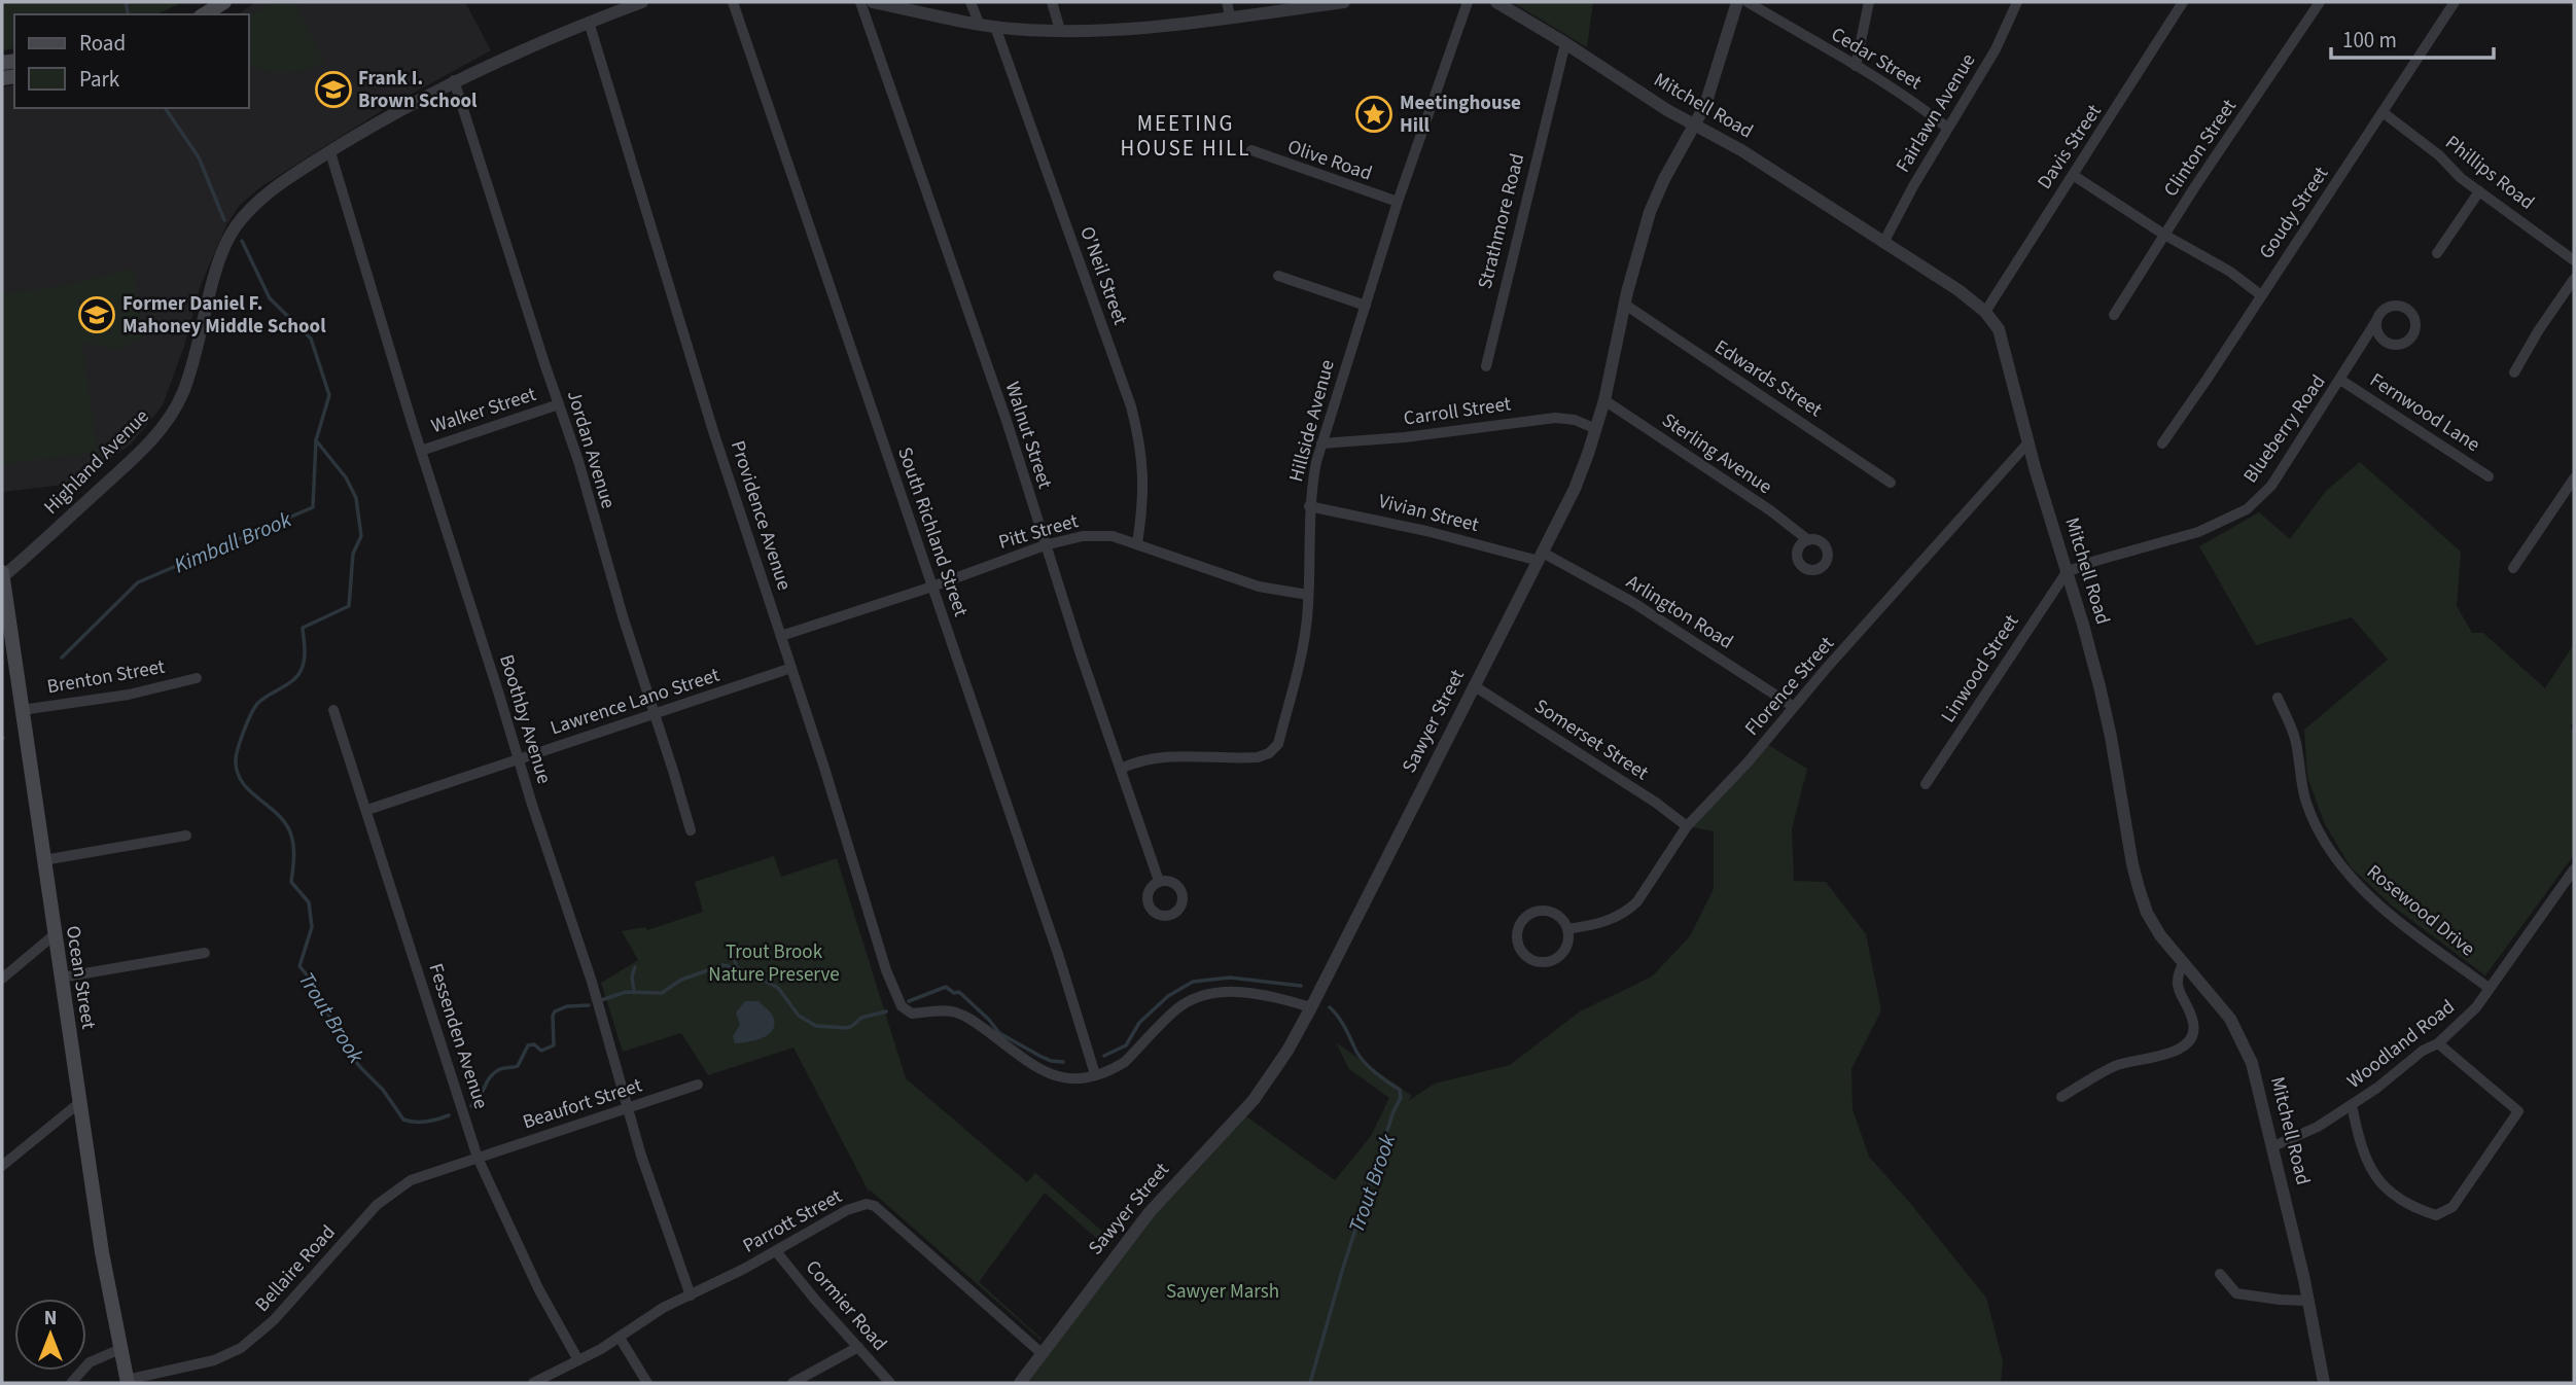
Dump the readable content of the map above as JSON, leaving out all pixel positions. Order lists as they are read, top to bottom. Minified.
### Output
{"streets":{"main road":["Ocean Street"],"street":["Cedar Street","Mitchell Road","Fairlawn Avenue","Davis Street","Clinton Street","Olive Road","Phillips Road","Goudy Street","Strathmore Road","O'Neil Street","Edwards Street","Walker Street","Carroll Street","Fernwood Lane","Hillside Avenue","Blueberry Road","Walnut Street","Jordan Avenue","Sterling Avenue","Highland Avenue","Vivian Street","Providence Avenue","South Richland Street","Pitt Street","Arlington Road","Linwood Street","Brenton Street","Florence Street","Lawrence Lano Street","Boothby Avenue","Sawyer Street","Somerset Street","Rosewood Drive","Fessenden Avenue","Woodland Road","Beaufort Street","Parrott Street","Bellaire Road","Cormier Road"]},"crossings":[["Cedar Street","Fairlawn Avenue"],["Mitchell Road","Fairlawn Avenue"],["Mitchell Road","Davis Street"],["Mitchell Road","Strathmore Road"],["Mitchell Road","Blueberry Road"],["Mitchell Road","Linwood Street"],["Mitchell Road","Florence Street"],["Mitchell Road","Sawyer Street"],["Mitchell Road","Woodland Road"],["Olive Road","Hillside Avenue"],["Phillips Road","Goudy Street"],["O'Neil Street","Pitt Street"],["Edwards Street","Sawyer Street"],["Walker Street","Jordan Avenue"],["Walker Street","Boothby Avenue"],["Carroll Street","Hillside Avenue"],["Carroll Street","Sawyer Street"],["Fernwood Lane","Blueberry Road"],["Hillside Avenue","Walnut Street"],["Hillside Avenue","Vivian Street"],["Hillside Avenue","Pitt Street"],["Blueberry Road","Linwood Street"],["Walnut Street","Pitt Street"],["Jordan Avenue","Highland Avenue"],["Jordan Avenue","Lawrence Lano Street"],["Sterling Avenue","Sawyer Street"],["Highland Avenue","Providence Avenue"],["Highland Avenue","Boothby Avenue"],["Highland Avenue","Ocean Street"],["Vivian Street","Arlington Road"],["Vivian Street","Sawyer Street"],["Providence Avenue","South Richland Street"],["Providence Avenue","Pitt Street"],["Providence Avenue","Lawrence Lano Street"],["South Richland Street","Pitt Street"],["Arlington Road","Florence Street"],["Arlington Road","Sawyer Street"],["Brenton Street","Ocean Street"],["Florence Street","Somerset Street"],["Lawrence Lano Street","Boothby Avenue"],["Lawrence Lano Street","Fessenden Avenue"],["Boothby Avenue","Beaufort Street"],["Boothby Avenue","Parrott Street"],["Sawyer Street","Somerset Street"],["Sawyer Street","Parrott Street"],["Rosewood Drive","Woodland Road"],["Ocean Street","Bellaire Road"],["Fessenden Avenue","Beaufort Street"],["Fessenden Avenue","Parrott Street"],["Fessenden Avenue","Bellaire Road"],["Beaufort Street","Bellaire Road"],["Parrott Street","Cormier Road"]],"districts":["MEETING HOUSE HILL"],"water":["Kimball Brook","Trout Brook"],"parks":["Trout Brook Nature Preserve","Sawyer Marsh"],"places":{"school or university":["Frank I. Brown School","Former Daniel F. Mahoney Middle School"],"place":["Meetinghouse Hill"]},"legend":["Road","Park"],"scale_bar":"100 m","north":"top"}
